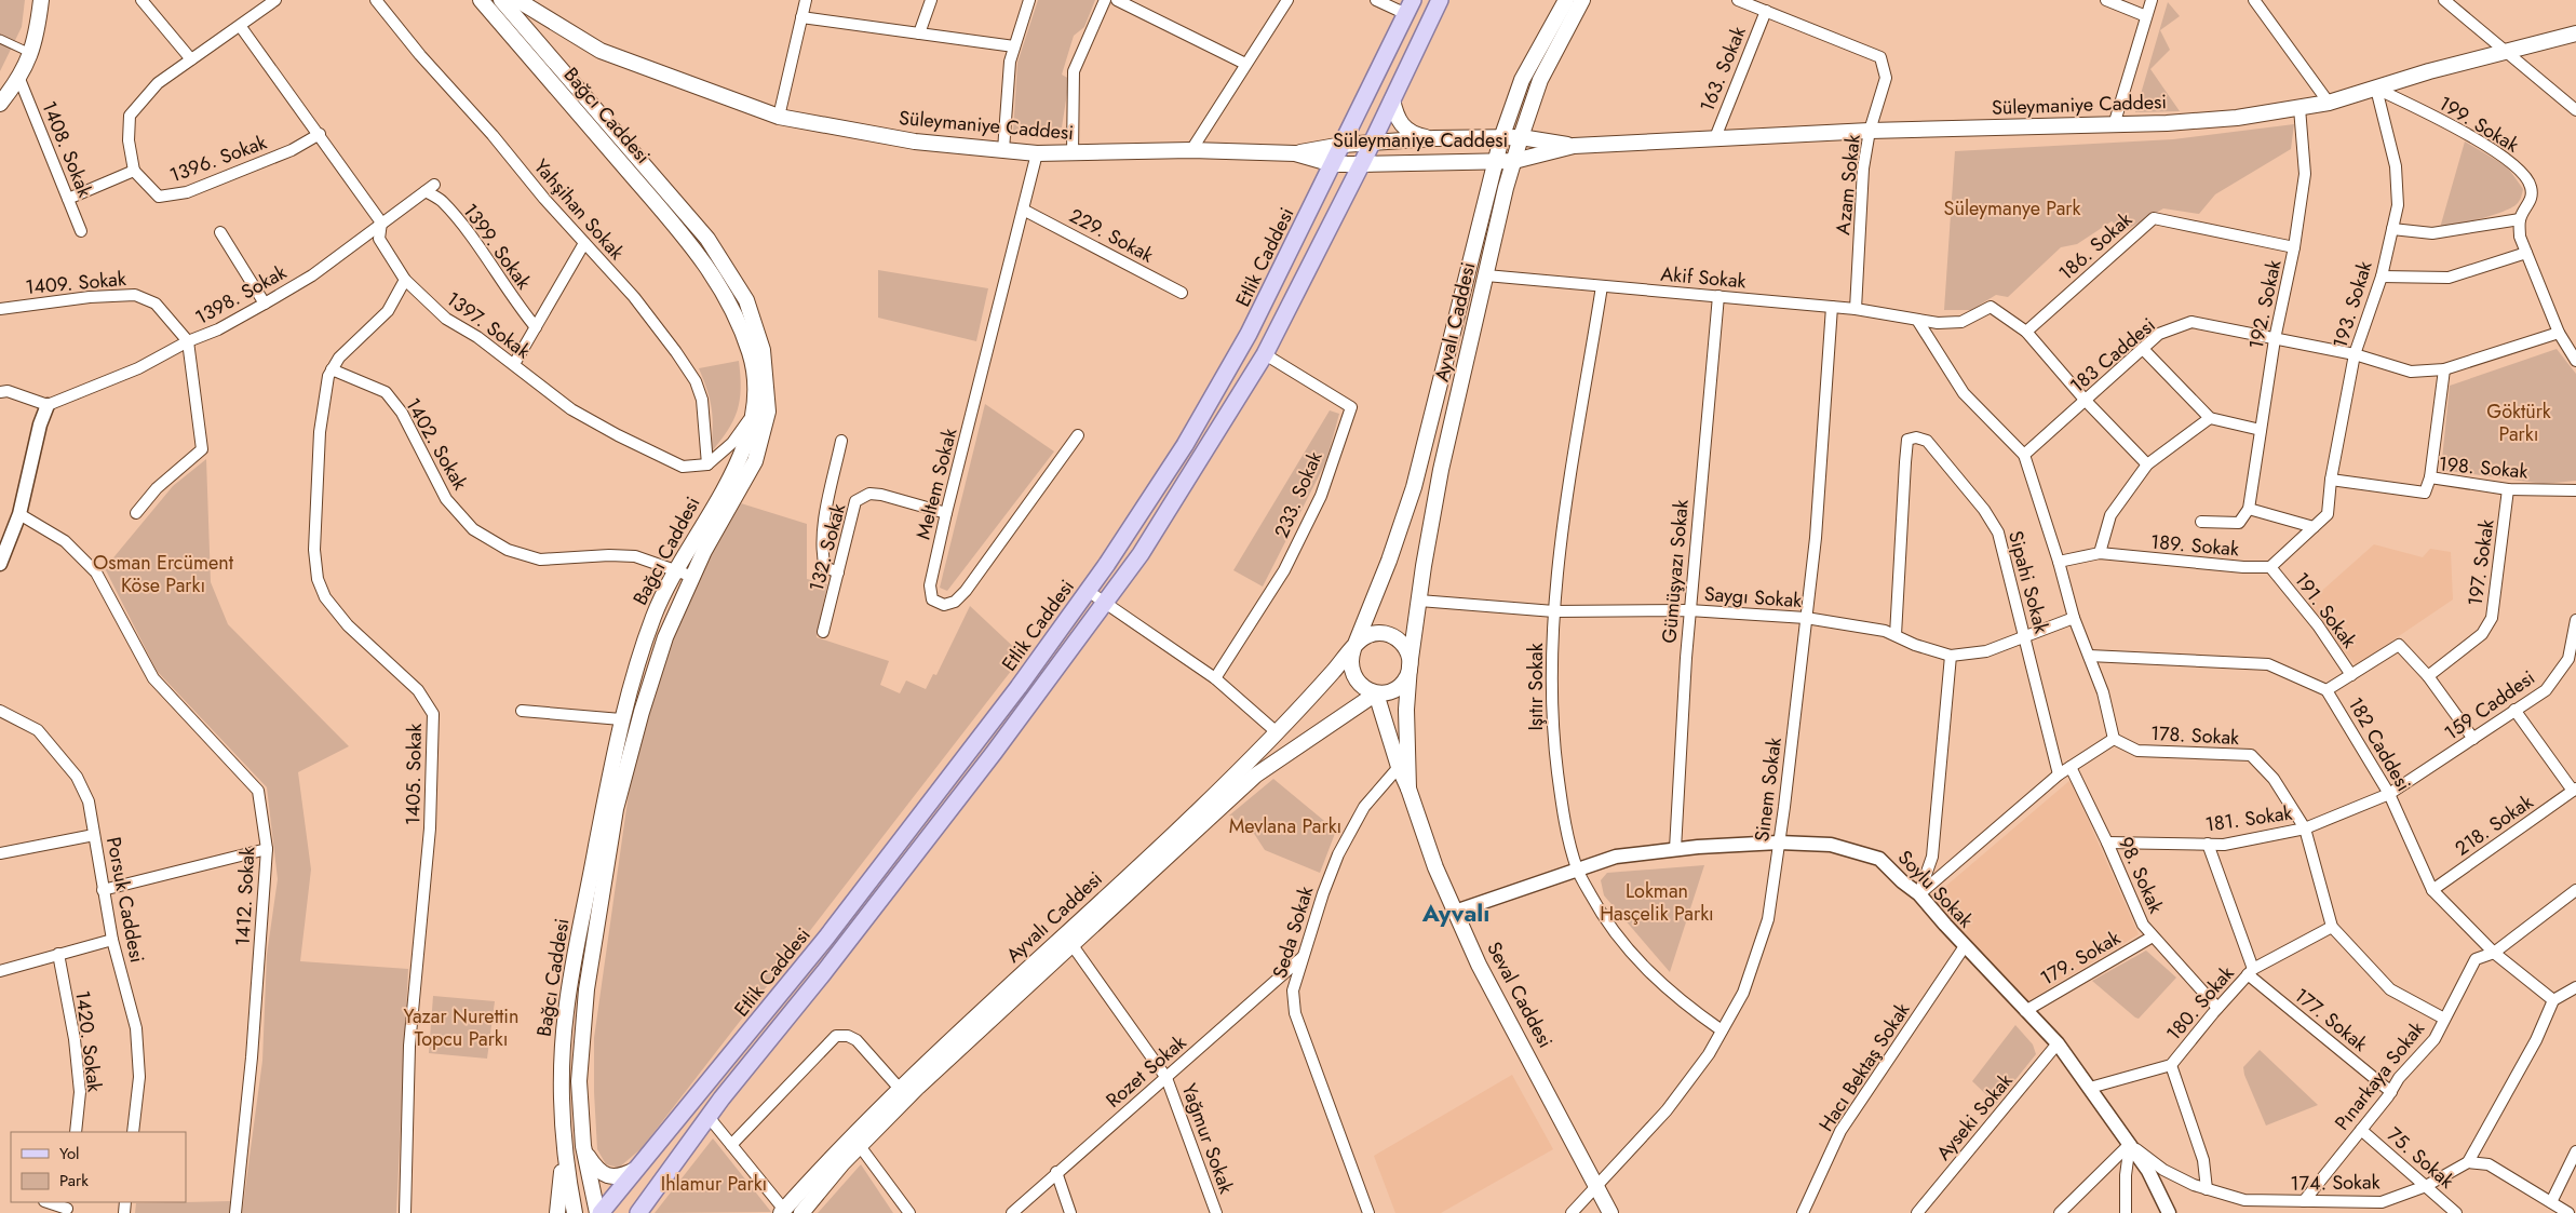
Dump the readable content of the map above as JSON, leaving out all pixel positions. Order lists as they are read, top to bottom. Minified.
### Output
{"streets":{"main road":["Süleymaniye Caddesi","Bağcı Caddesi","Etlik Caddesi","Ayvalı Caddesi","Seval Caddesi"],"street":["163. Sokak","199. Sokak","1408. Sokak","1396. Sokak","Azam Sokak","Yahşihan Sokak","229. Sokak","1399. Sokak","186. Sokak","Akif Sokak","1409. Sokak","1398. Sokak","192. Sokak","193. Sokak","1397. Sokak","183 Caddesi","1402. Sokak","198. Sokak","Meltem Sokak","233. Sokak","189. Sokak","132. Sokak","197. Sokak","Gümüşyazı Sokak","Sipahi Sokak","Saygı Sokak","191. Sokak","Işıtır Sokak","159 Caddesi","178. Sokak","182 Caddesi","1405. Sokak","Sinem Sokak","181. Sokak","218. Sokak","98. Sokak","Soylu Sokak","1412. Sokak","Porsuk Caddesi","Seda Sokak","179. Sokak","180. Sokak","177. Sokak","1420. Sokak","Hacı Bektaş Sokak","Rozet Sokak","Pınarkaya Sokak","Ayseki Sokak","Yağmur Sokak","75. Sokak","174. Sokak"]},"crossings":[["163. Sokak","Süleymaniye Caddesi"],["163. Sokak","Azam Sokak"],["Süleymaniye Caddesi","199. Sokak"],["Süleymaniye Caddesi","Azam Sokak"],["Süleymaniye Caddesi","Etlik Caddesi"],["Süleymaniye Caddesi","192. Sokak"],["Süleymaniye Caddesi","193. Sokak"],["Süleymaniye Caddesi","Ayvalı Caddesi"],["Süleymaniye Caddesi","Meltem Sokak"],["Bağcı Caddesi","Etlik Caddesi"],["Bağcı Caddesi","1402. Sokak"],["199. Sokak","193. Sokak"],["1396. Sokak","1397. Sokak"],["Azam Sokak","Akif Sokak"],["Yahşihan Sokak","1397. Sokak"],["229. Sokak","Meltem Sokak"],["1399. Sokak","1398. Sokak"],["186. Sokak","Akif Sokak"],["186. Sokak","192. Sokak"],["Etlik Caddesi","233. Sokak"],["Akif Sokak","Ayvalı Caddesi"],["Akif Sokak","Gümüşyazı Sokak"],["Akif Sokak","Işıtır Sokak"],["Akif Sokak","Sinem Sokak"],["1409. Sokak","1398. Sokak"],["1398. Sokak","1397. Sokak"],["192. Sokak","183 Caddesi"],["193. Sokak","183 Caddesi"],["193. Sokak","198. Sokak"],["Ayvalı Caddesi","Saygı Sokak"],["Ayvalı Caddesi","Seval Caddesi"],["Ayvalı Caddesi","Yağmur Sokak"],["1402. Sokak","1405. Sokak"],["198. Sokak","197. Sokak"],["Meltem Sokak","132. Sokak"],["189. Sokak","191. Sokak"],["Gümüşyazı Sokak","Saygı Sokak"],["Gümüşyazı Sokak","Soylu Sokak"],["Sipahi Sokak","Saygı Sokak"],["Saygı Sokak","Işıtır Sokak"],["Saygı Sokak","Sinem Sokak"],["Işıtır Sokak","Sinem Sokak"],["Işıtır Sokak","Soylu Sokak"],["159 Caddesi","182 Caddesi"],["159 Caddesi","181. Sokak"],["178. Sokak","181. Sokak"],["178. Sokak","180. Sokak"],["178. Sokak","Pınarkaya Sokak"],["182 Caddesi","181. Sokak"],["182 Caddesi","218. Sokak"],["182 Caddesi","Pınarkaya Sokak"],["Sinem Sokak","Soylu Sokak"],["Sinem Sokak","Seval Caddesi"],["181. Sokak","98. Sokak"],["98. Sokak","179. Sokak"],["98. Sokak","180. Sokak"],["Soylu Sokak","179. Sokak"],["Soylu Sokak","Seval Caddesi"],["Soylu Sokak","180. Sokak"],["Soylu Sokak","Hacı Bektaş Sokak"],["Soylu Sokak","Ayseki Sokak"],["Soylu Sokak","174. Sokak"],["Seda Sokak","Seval Caddesi"],["Seda Sokak","Rozet Sokak"],["180. Sokak","177. Sokak"],["177. Sokak","Pınarkaya Sokak"],["Rozet Sokak","Yağmur Sokak"],["Pınarkaya Sokak","75. Sokak"],["Pınarkaya Sokak","174. Sokak"],["75. Sokak","174. Sokak"]],"districts":["Ayvalı"],"parks":["Süleymanye Park","Göktürk Parkı","Osman Ercüment Köse Parkı","Mevlana Parkı","Lokman Hasçelik Parkı","Yazar Nurettin Topcu Parkı","Ihlamur Parkı"],"legend":["Yol","Park"]}
